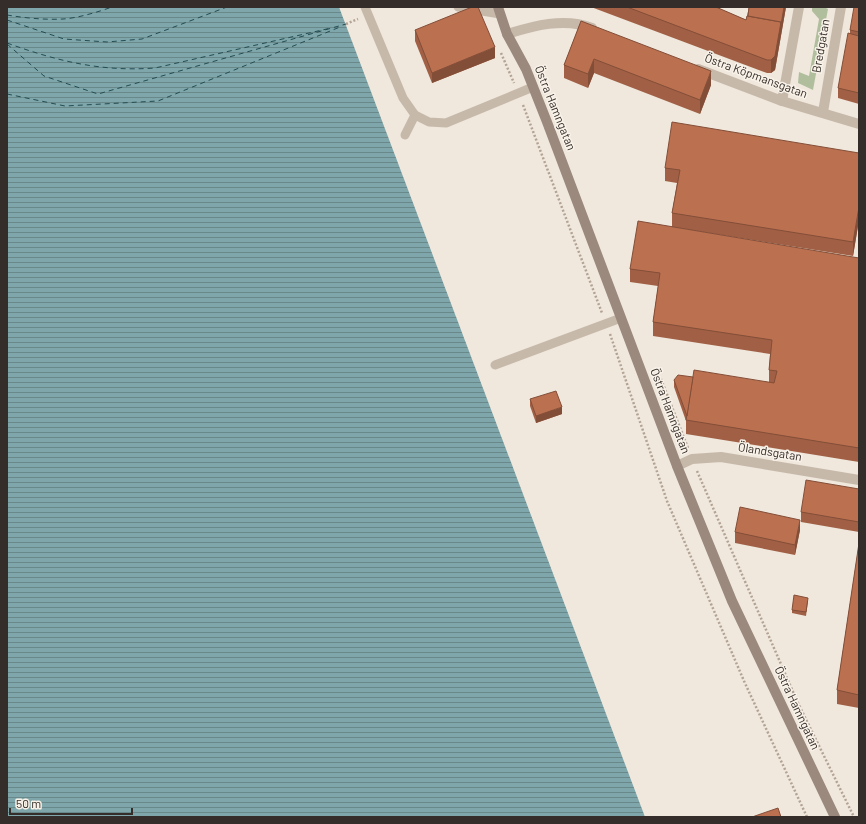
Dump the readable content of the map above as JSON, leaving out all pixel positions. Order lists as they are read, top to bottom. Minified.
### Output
{"streets":{"street":["Bredgatan","Östra Köpmansgatan","Östra Hamngatan","Ölandsgatan"]},"crossings":[["Bredgatan","Östra Köpmansgatan"],["Östra Hamngatan","Ölandsgatan"]],"scale_bar":"50 m"}
